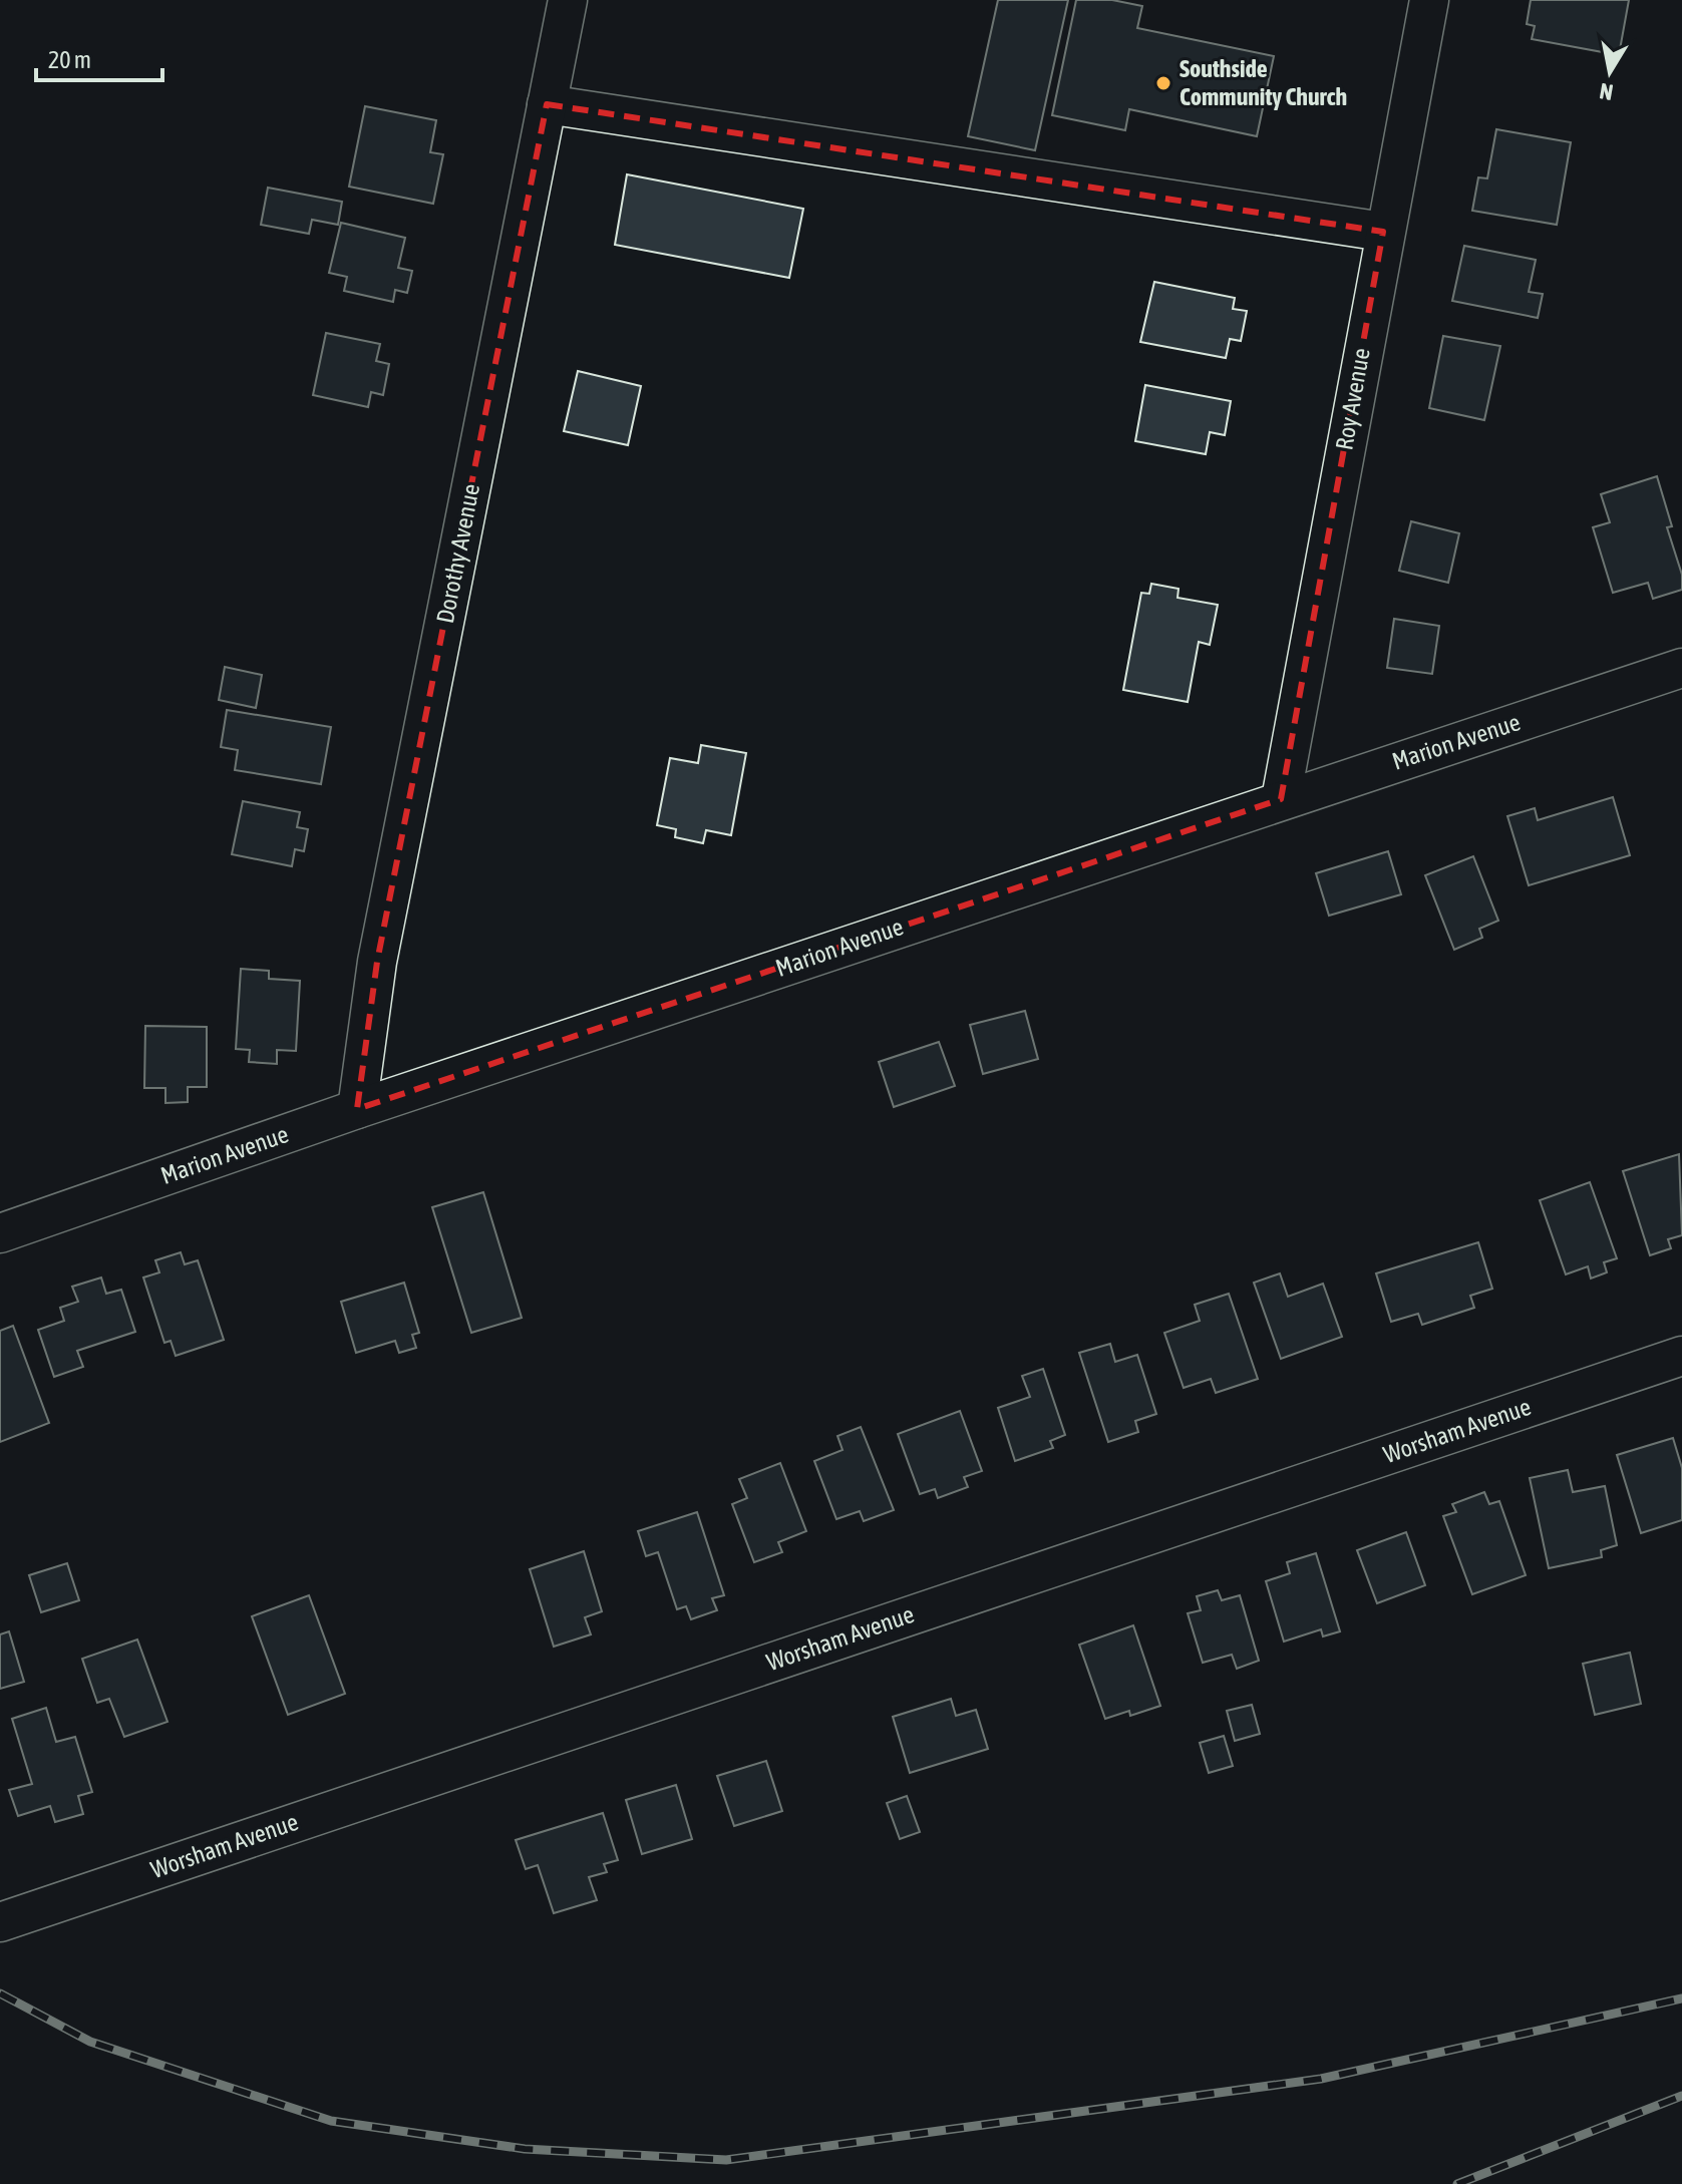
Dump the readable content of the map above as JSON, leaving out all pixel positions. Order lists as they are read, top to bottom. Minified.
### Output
{"streets":{"street":["Roy Avenue","Dorothy Avenue","Marion Avenue","Worsham Avenue"]},"crossings":[["Roy Avenue","Marion Avenue"],["Dorothy Avenue","Marion Avenue"]],"places":["Southside Community Church"],"scale_bar":"20 m","north":"bottom"}
